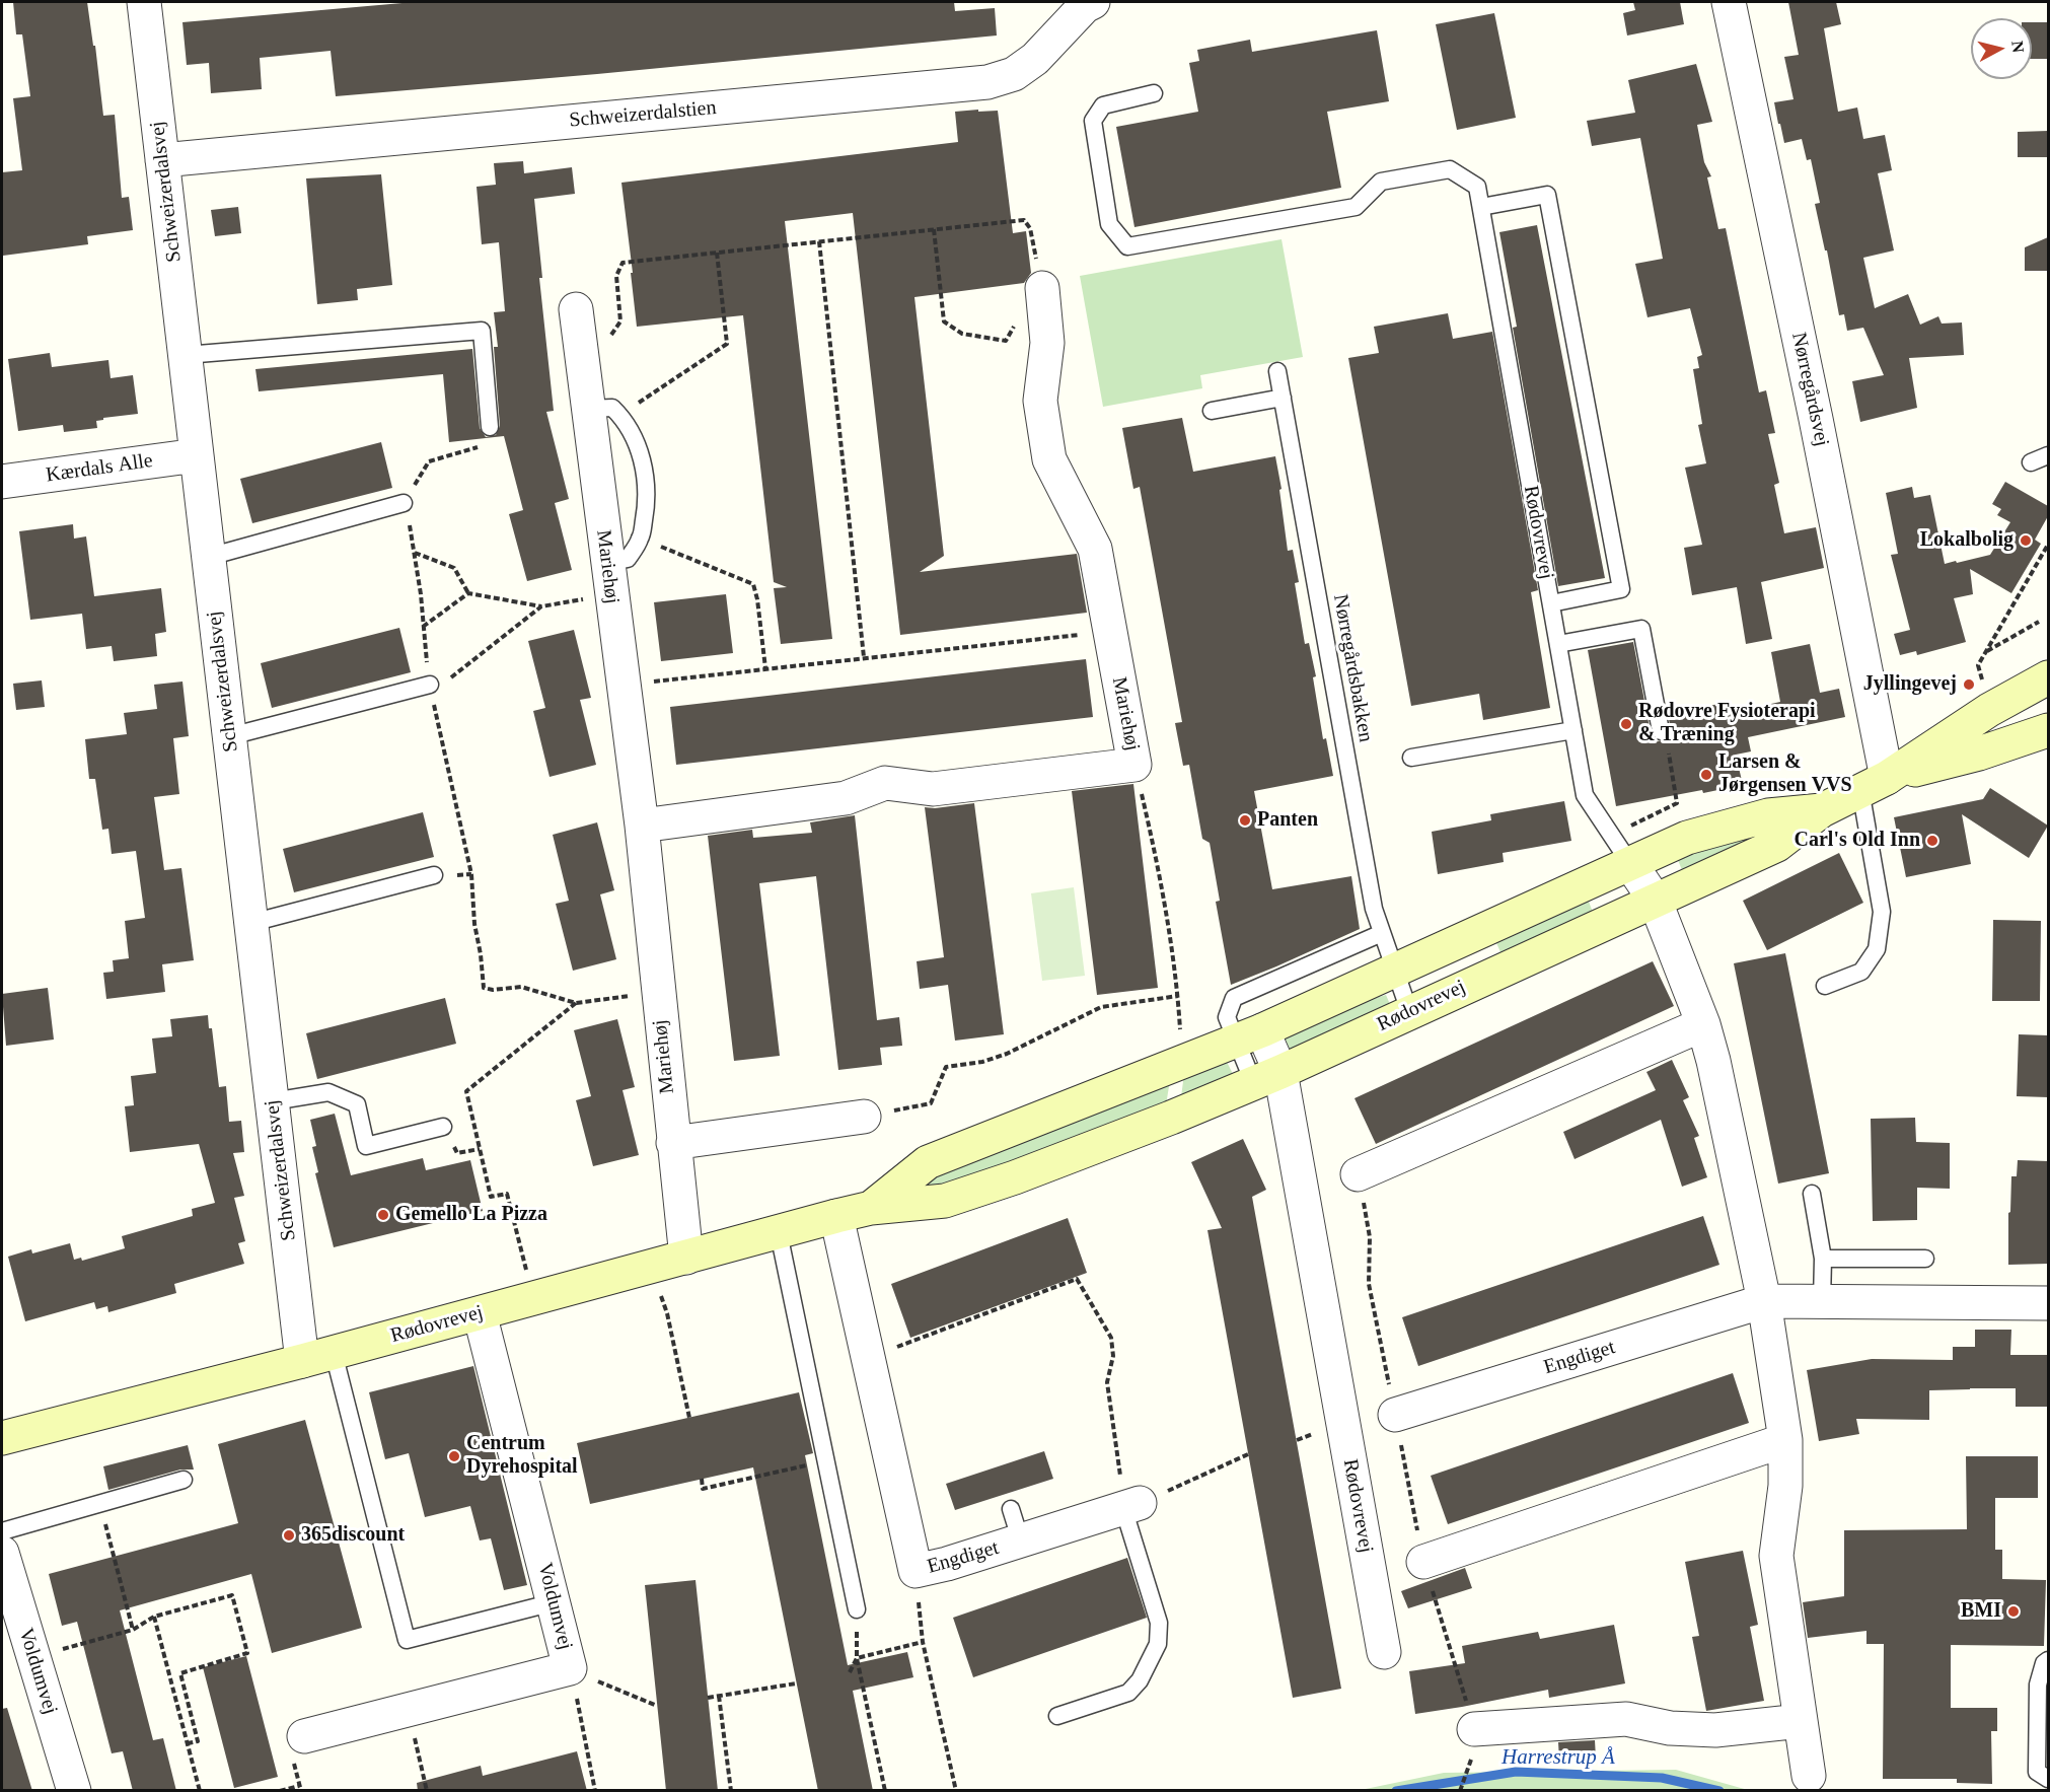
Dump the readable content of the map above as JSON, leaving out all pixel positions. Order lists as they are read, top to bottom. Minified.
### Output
{"streets":{"street":["Schweizerdalstien","Schweizerdalsvej","Nørregårdsvej","Kærdals Alle","Rødovrevej","Mariehøj","Engdiget","Voldumvej"],"lane":["Nørregårdsbakken"]},"crossings":[["Schweizerdalstien","Schweizerdalsvej"],["Schweizerdalsvej","Kærdals Alle"],["Schweizerdalsvej","Rødovrevej"],["Nørregårdsvej","Rødovrevej"],["Rødovrevej","Mariehøj"],["Rødovrevej","Nørregårdsbakken"],["Rødovrevej","Engdiget"],["Rødovrevej","Voldumvej"]],"water":["Harrestrup Å"],"places":["Lokalbolig","Jyllingevej","Rødovre Fysioterapi & Træning","Larsen & Jørgensen VVS","Panten","Carl's Old Inn","Gemello La Pizza","Centrum Dyrehospital","365discount","BMI"],"north":"right"}
